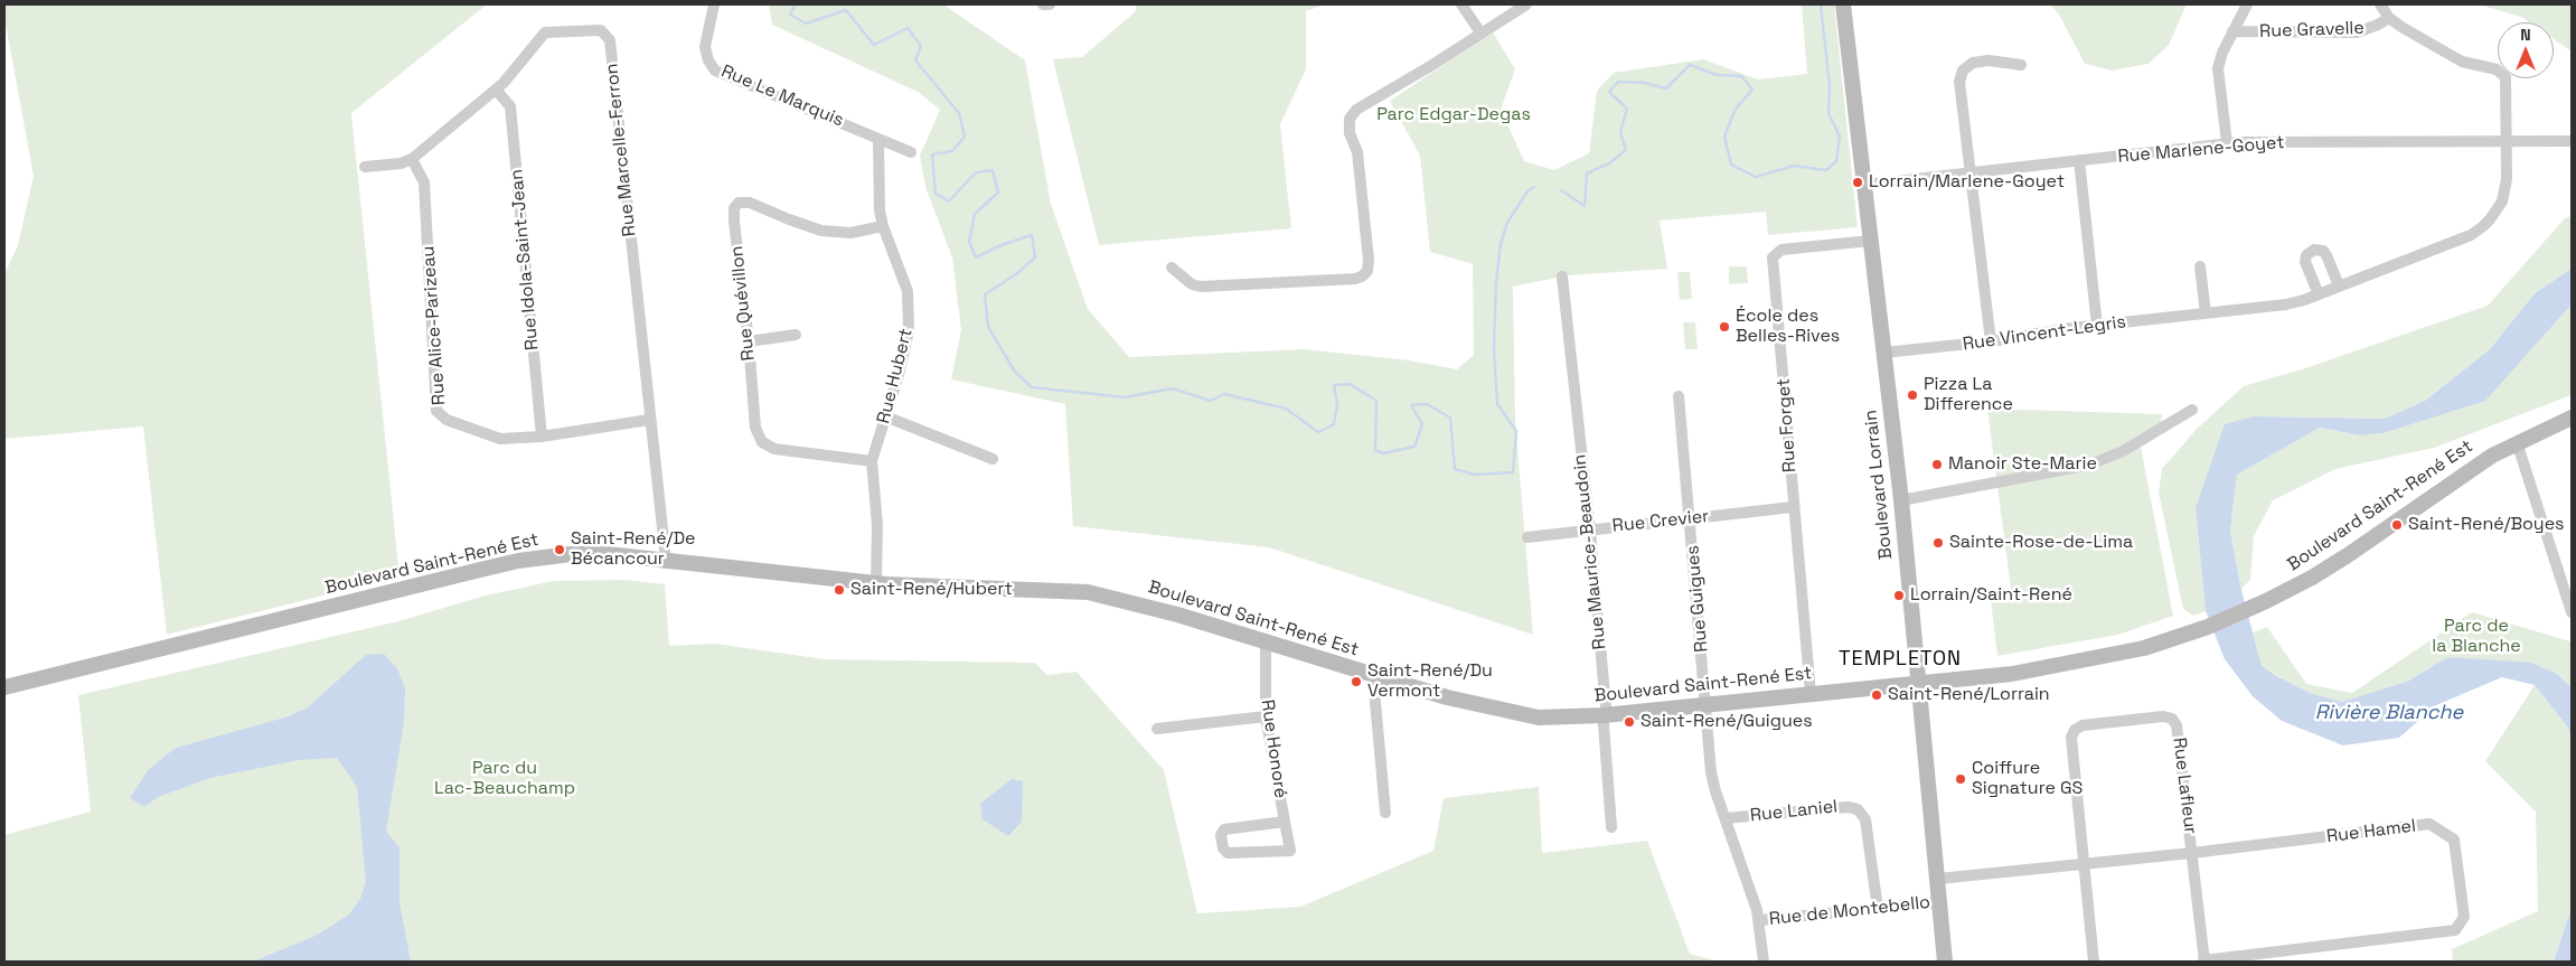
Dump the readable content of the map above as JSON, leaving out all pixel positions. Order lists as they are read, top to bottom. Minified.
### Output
{"streets":{"street":["Rue Gravelle","Rue Le Marquis","Rue Marcelle-Ferron","Rue Marlene-Goyet","Rue Idola-Saint-Jean","Rue Quévillon","Rue Alice-Parizeau","Rue Vincent-Legris","Rue Hubert","Rue Forget","Boulevard Lorrain","Boulevard Saint-René Est","Rue Crevier","Rue Maurice-Beaudoin","Rue Guigues","Rue Honoré","Rue Lafleur","Rue Laniel","Rue Hamel","Rue de Montebello"]},"crossings":[["Rue Gravelle","Rue Vincent-Legris"],["Rue Le Marquis","Rue Hubert"],["Rue Marcelle-Ferron","Rue Idola-Saint-Jean"],["Rue Marcelle-Ferron","Rue Alice-Parizeau"],["Rue Marcelle-Ferron","Boulevard Saint-René Est"],["Rue Marlene-Goyet","Rue Vincent-Legris"],["Rue Marlene-Goyet","Boulevard Lorrain"],["Rue Idola-Saint-Jean","Rue Alice-Parizeau"],["Rue Quévillon","Rue Hubert"],["Rue Vincent-Legris","Boulevard Lorrain"],["Rue Hubert","Boulevard Saint-René Est"],["Rue Forget","Boulevard Lorrain"],["Rue Forget","Boulevard Saint-René Est"],["Rue Forget","Rue Crevier"],["Boulevard Lorrain","Boulevard Saint-René Est"],["Boulevard Lorrain","Rue Hamel"],["Boulevard Lorrain","Rue de Montebello"],["Boulevard Saint-René Est","Rue Maurice-Beaudoin"],["Boulevard Saint-René Est","Rue Guigues"],["Boulevard Saint-René Est","Rue Honoré"],["Rue Crevier","Rue Maurice-Beaudoin"],["Rue Crevier","Rue Guigues"],["Rue Guigues","Rue Laniel"],["Rue Guigues","Rue de Montebello"],["Rue Lafleur","Rue Hamel"],["Rue Laniel","Rue de Montebello"]],"districts":["TEMPLETON"],"water":["Rivière Blanche"],"parks":["Parc Edgar-Degas","Parc de la Blanche","Parc du Lac-Beauchamp"],"places":["Lorrain/Marlene-Goyet","École des Belles-Rives","Pizza La Difference","Manoir Ste-Marie","Saint-René/Boyes","Sainte-Rose-de-Lima","Saint-René/De Bécancour","Saint-René/Hubert","Lorrain/Saint-René","Saint-René/Du Vermont","Saint-René/Lorrain","Saint-René/Guigues","Coiffure Signature GS"],"north":"top"}
